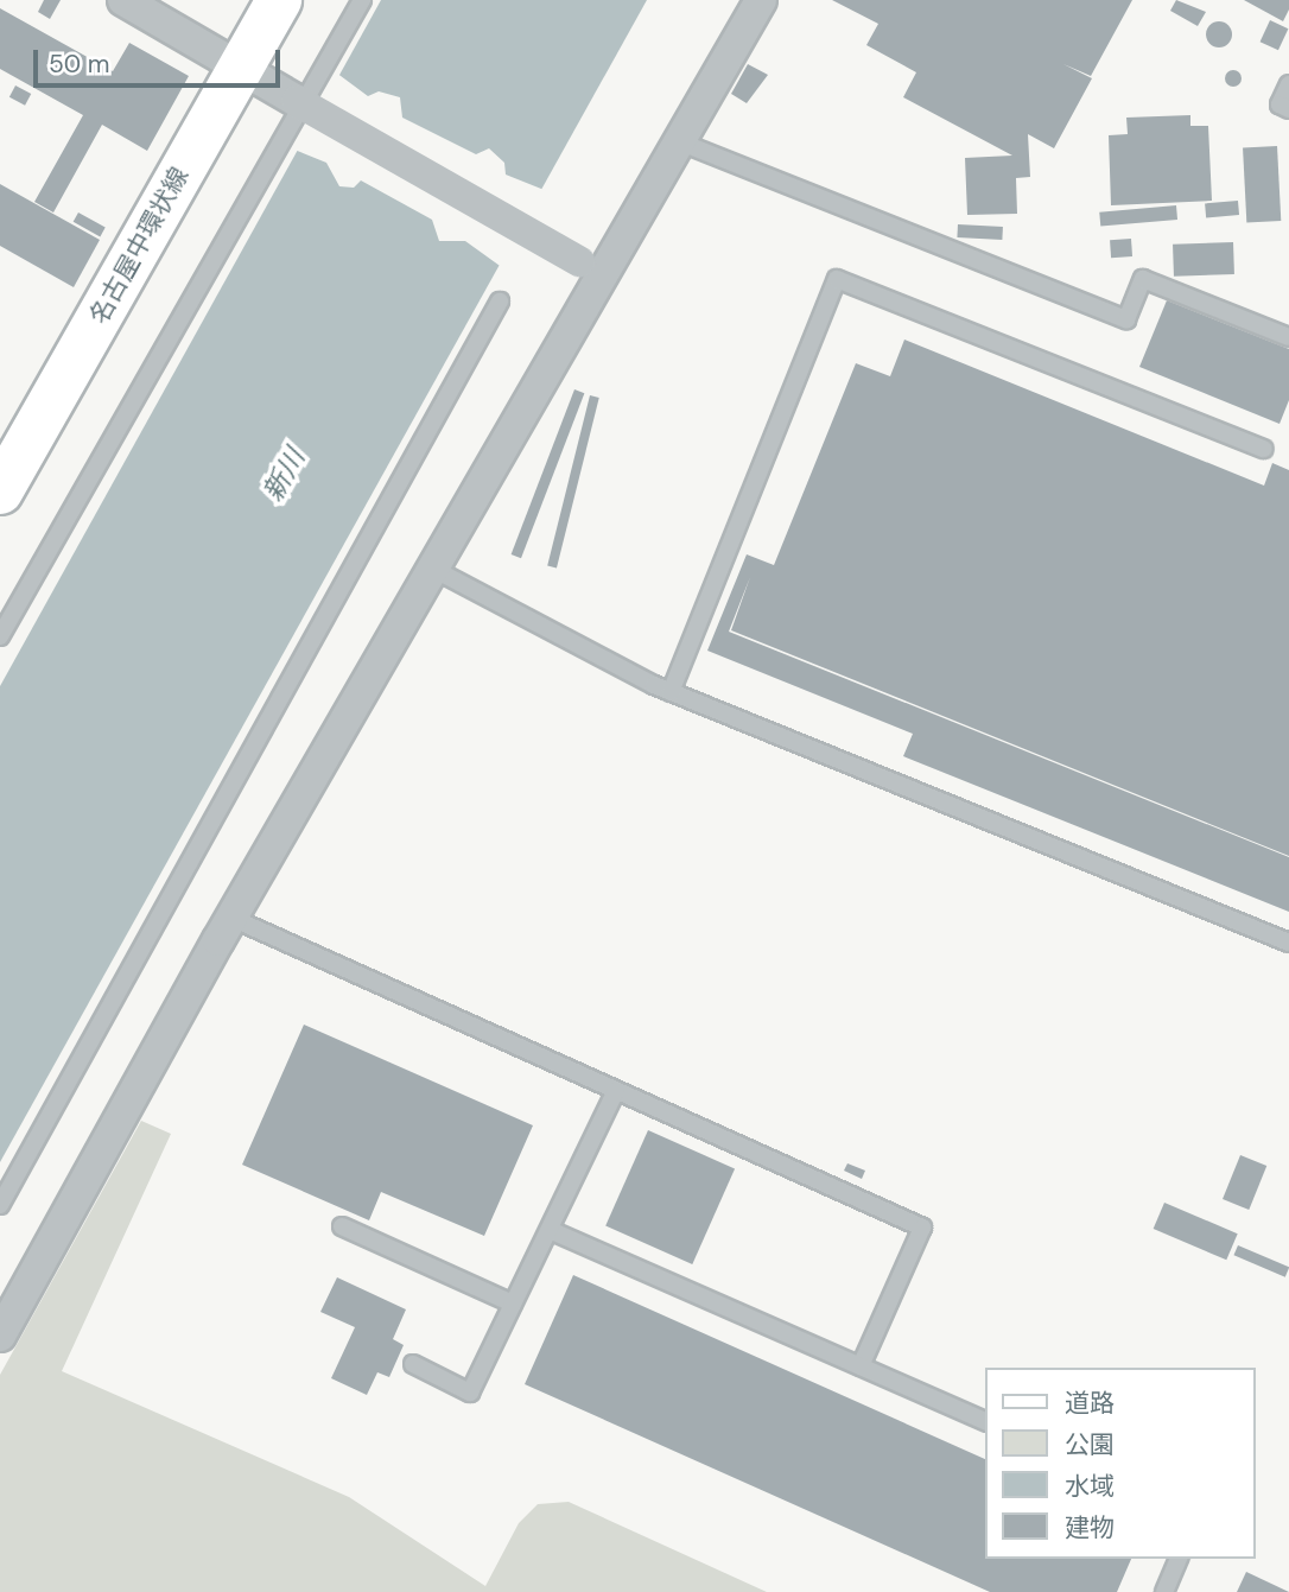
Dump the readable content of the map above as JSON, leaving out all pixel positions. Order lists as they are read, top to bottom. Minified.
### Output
{"streets":{"main road":["名古屋中環状線"]},"water":["新川"],"legend":["道路","公園","水域","建物"],"scale_bar":"50 m"}
